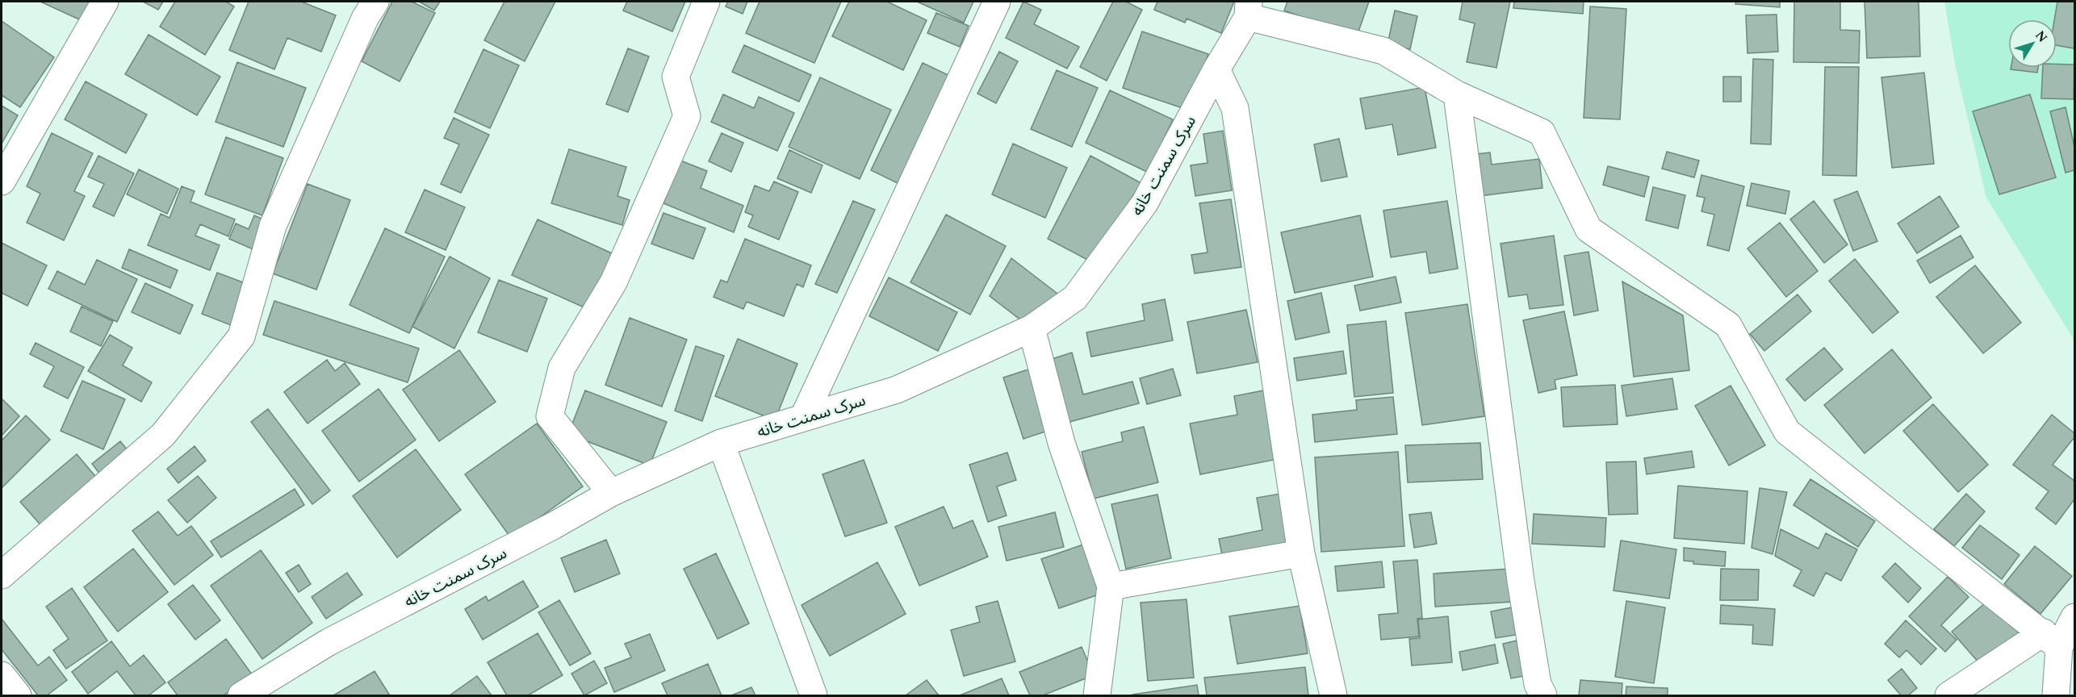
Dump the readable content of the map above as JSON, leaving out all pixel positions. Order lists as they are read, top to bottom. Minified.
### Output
{"streets":{"street":["سرک سمنت خانه"]},"north":"top right"}
